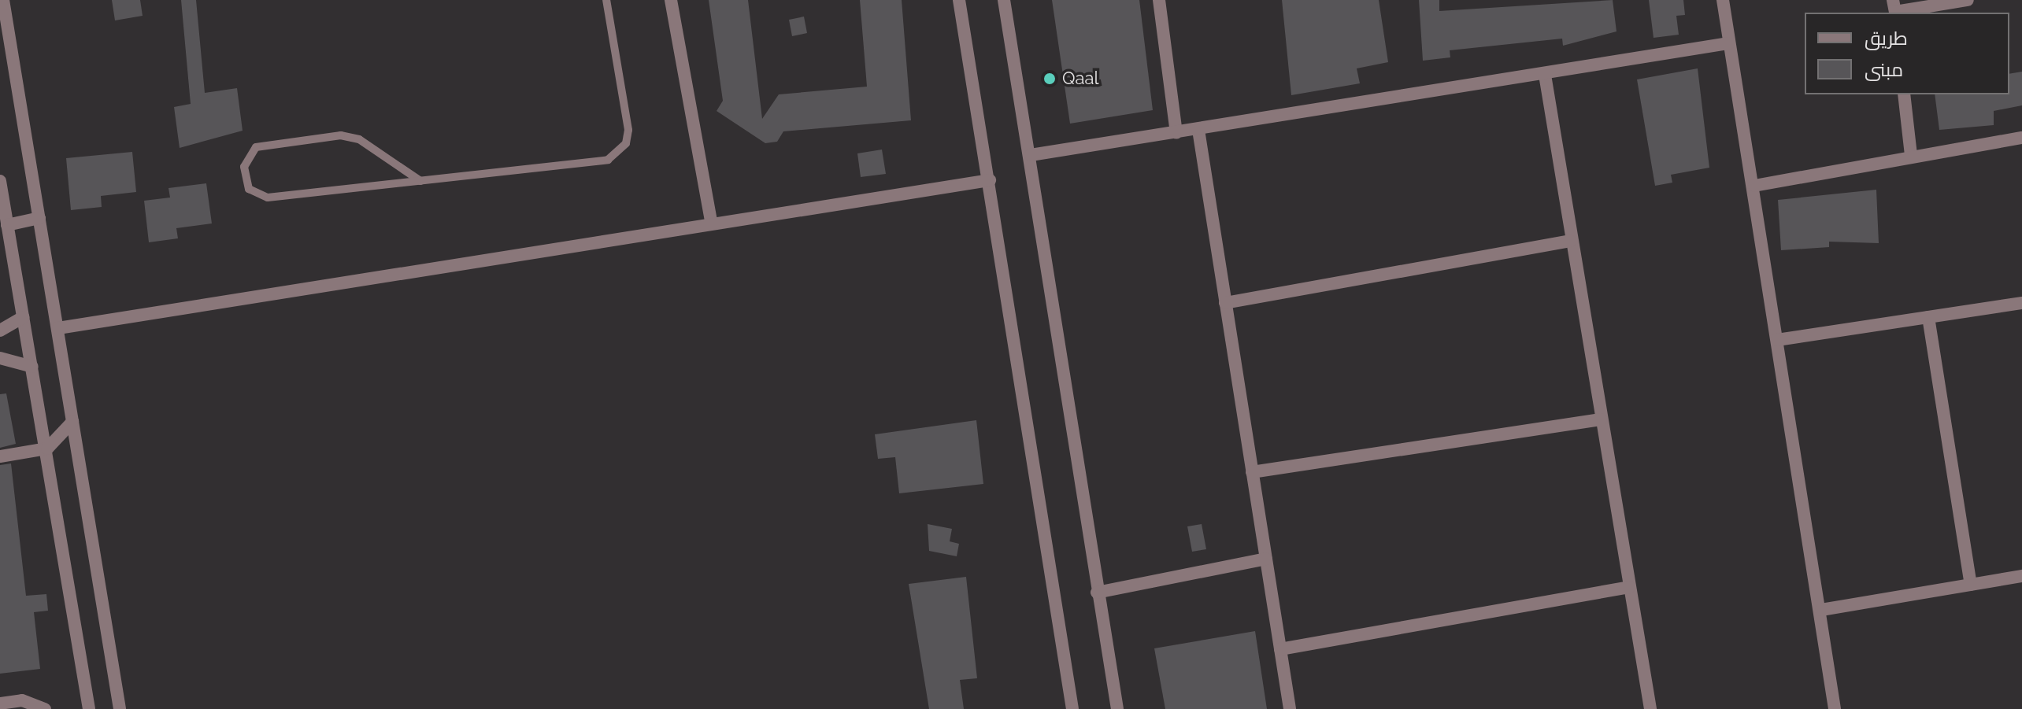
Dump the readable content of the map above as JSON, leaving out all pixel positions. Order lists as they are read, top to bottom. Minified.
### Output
{"places":["Qaal"],"legend":["طريق","مبنى"]}
